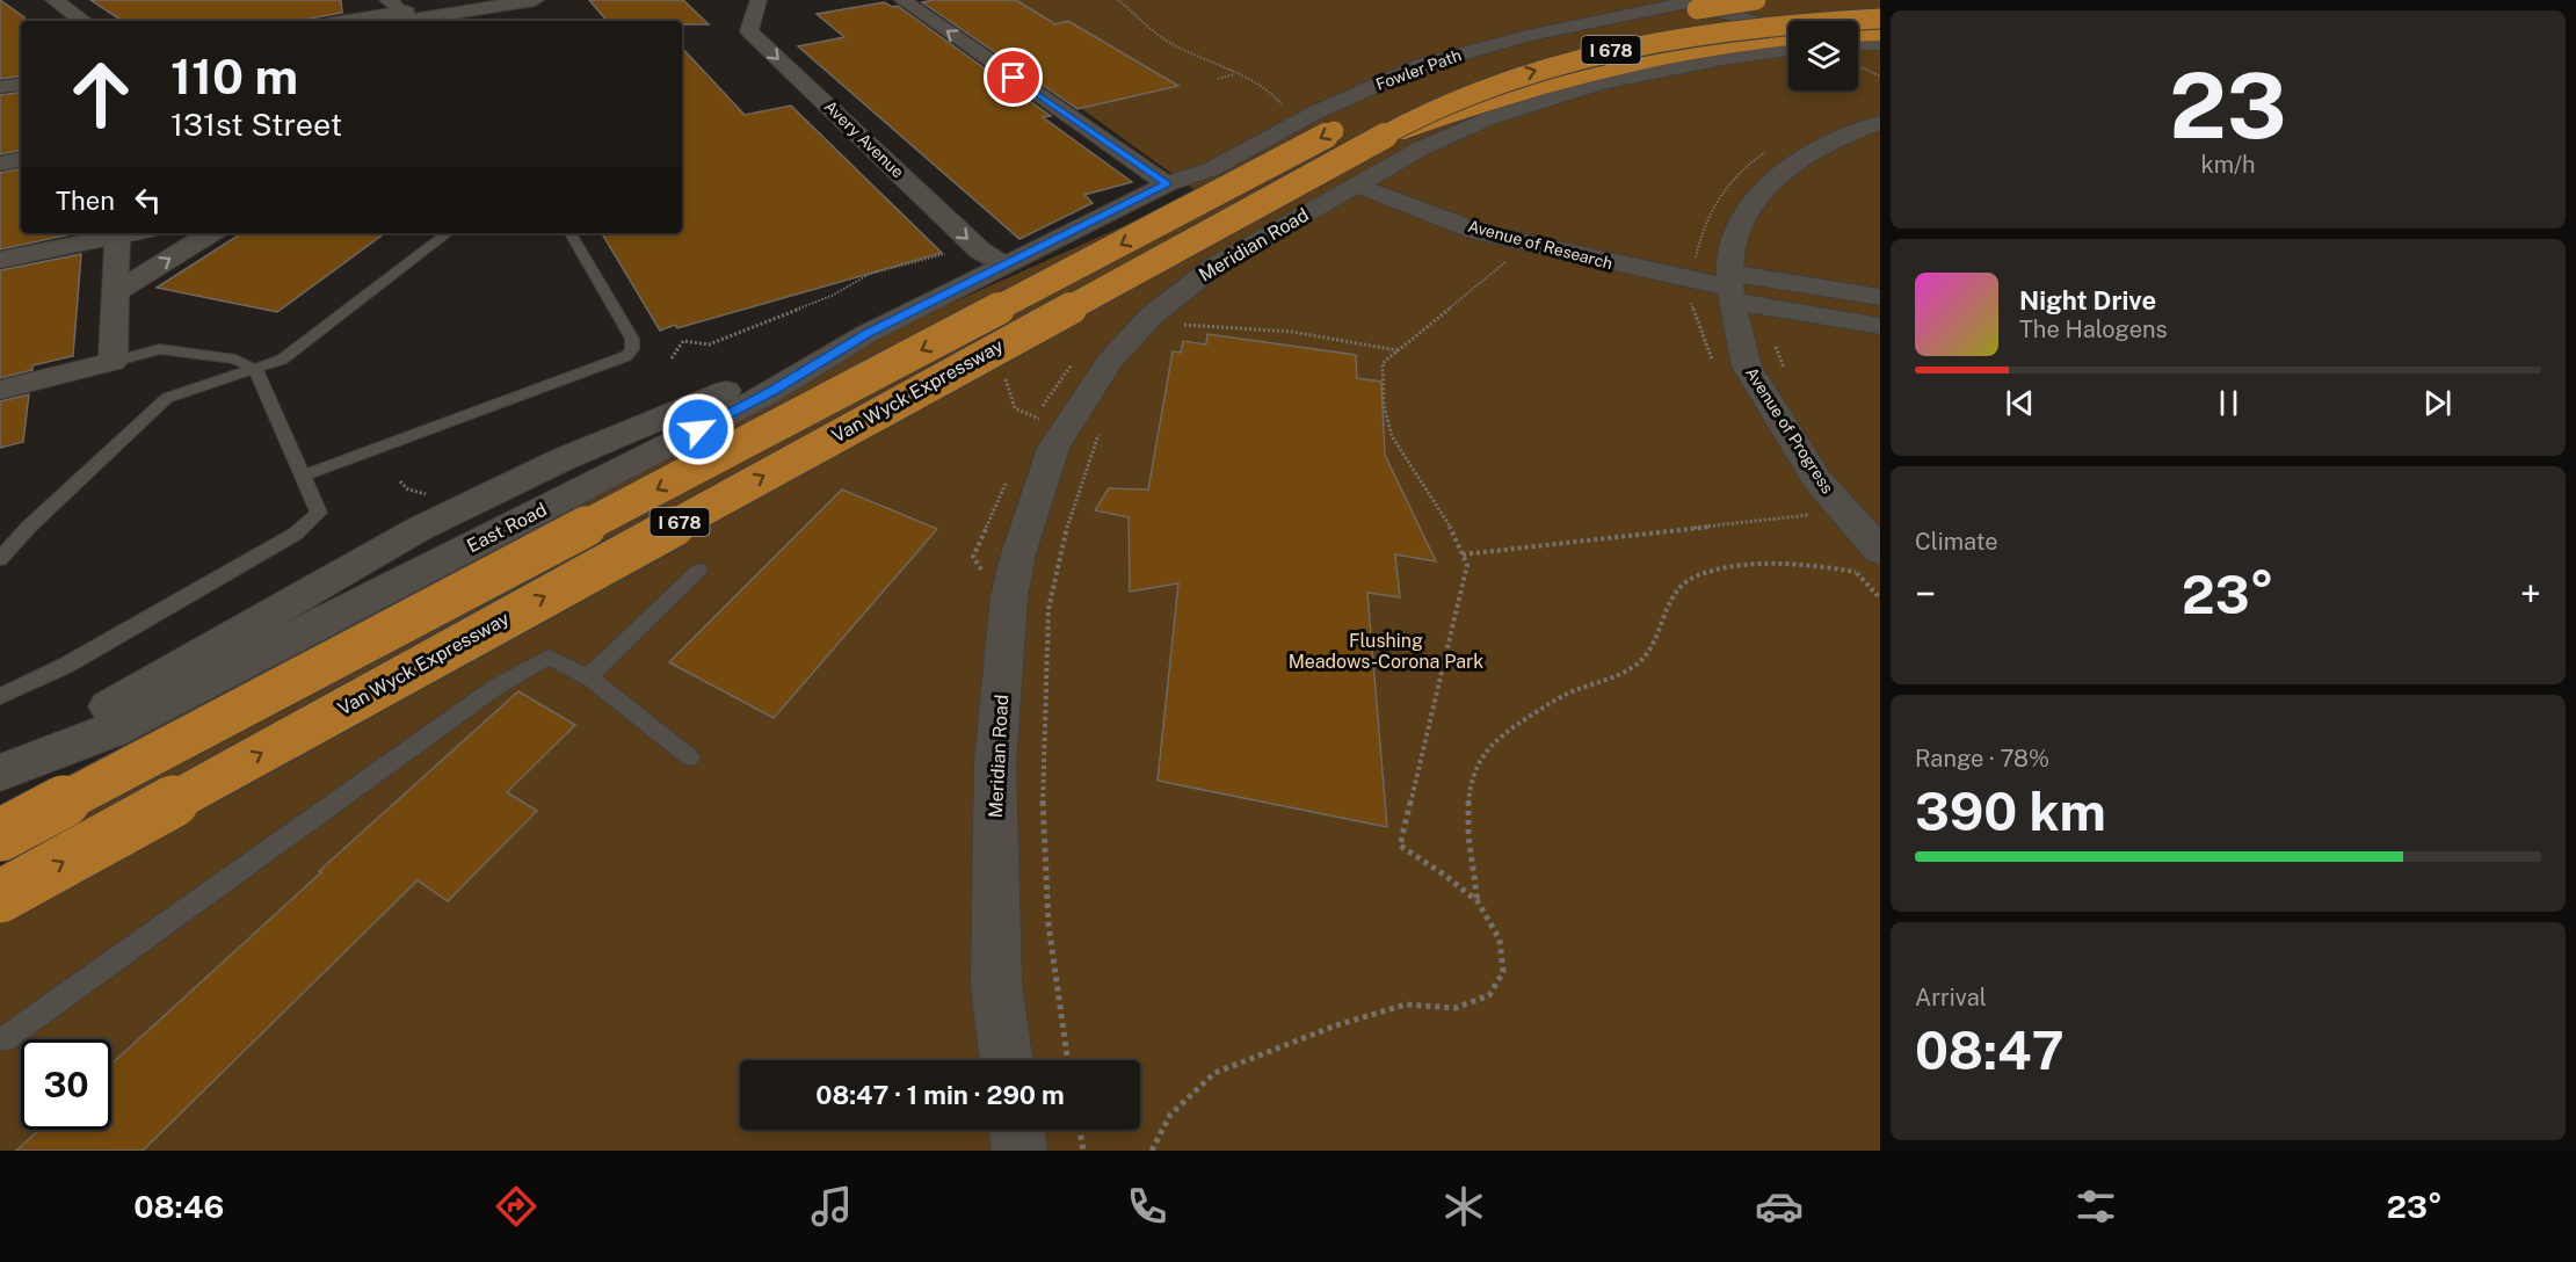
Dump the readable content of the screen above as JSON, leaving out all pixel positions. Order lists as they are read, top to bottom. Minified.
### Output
{"streets":{"highway":["I 678","Van Wyck Expressway"],"street":["Fowler Path","Avery Avenue","Meridian Road","Avenue of Research","Avenue of Progress"]},"crossings":[["Fowler Path","Avery Avenue"],["Meridian Road","Avenue of Research"],["Avenue of Research","Avenue of Progress"]],"one_way":["Avery Avenue"],"parks":["Flushing Meadows-Corona Park"],"page":{"tile":[["23","km/h"],"Climate",["Range · 78%","390 km"],["Arrival","08:47"]],"turn":["110 m","131st Street"],"then":"Then","song":["Night Drive","The Halogens"],"heat":["−","23°","+"],"limit":"30","trip":"08:47 · 1 min · 290 m","tabs":["08:46","23°"]}}
